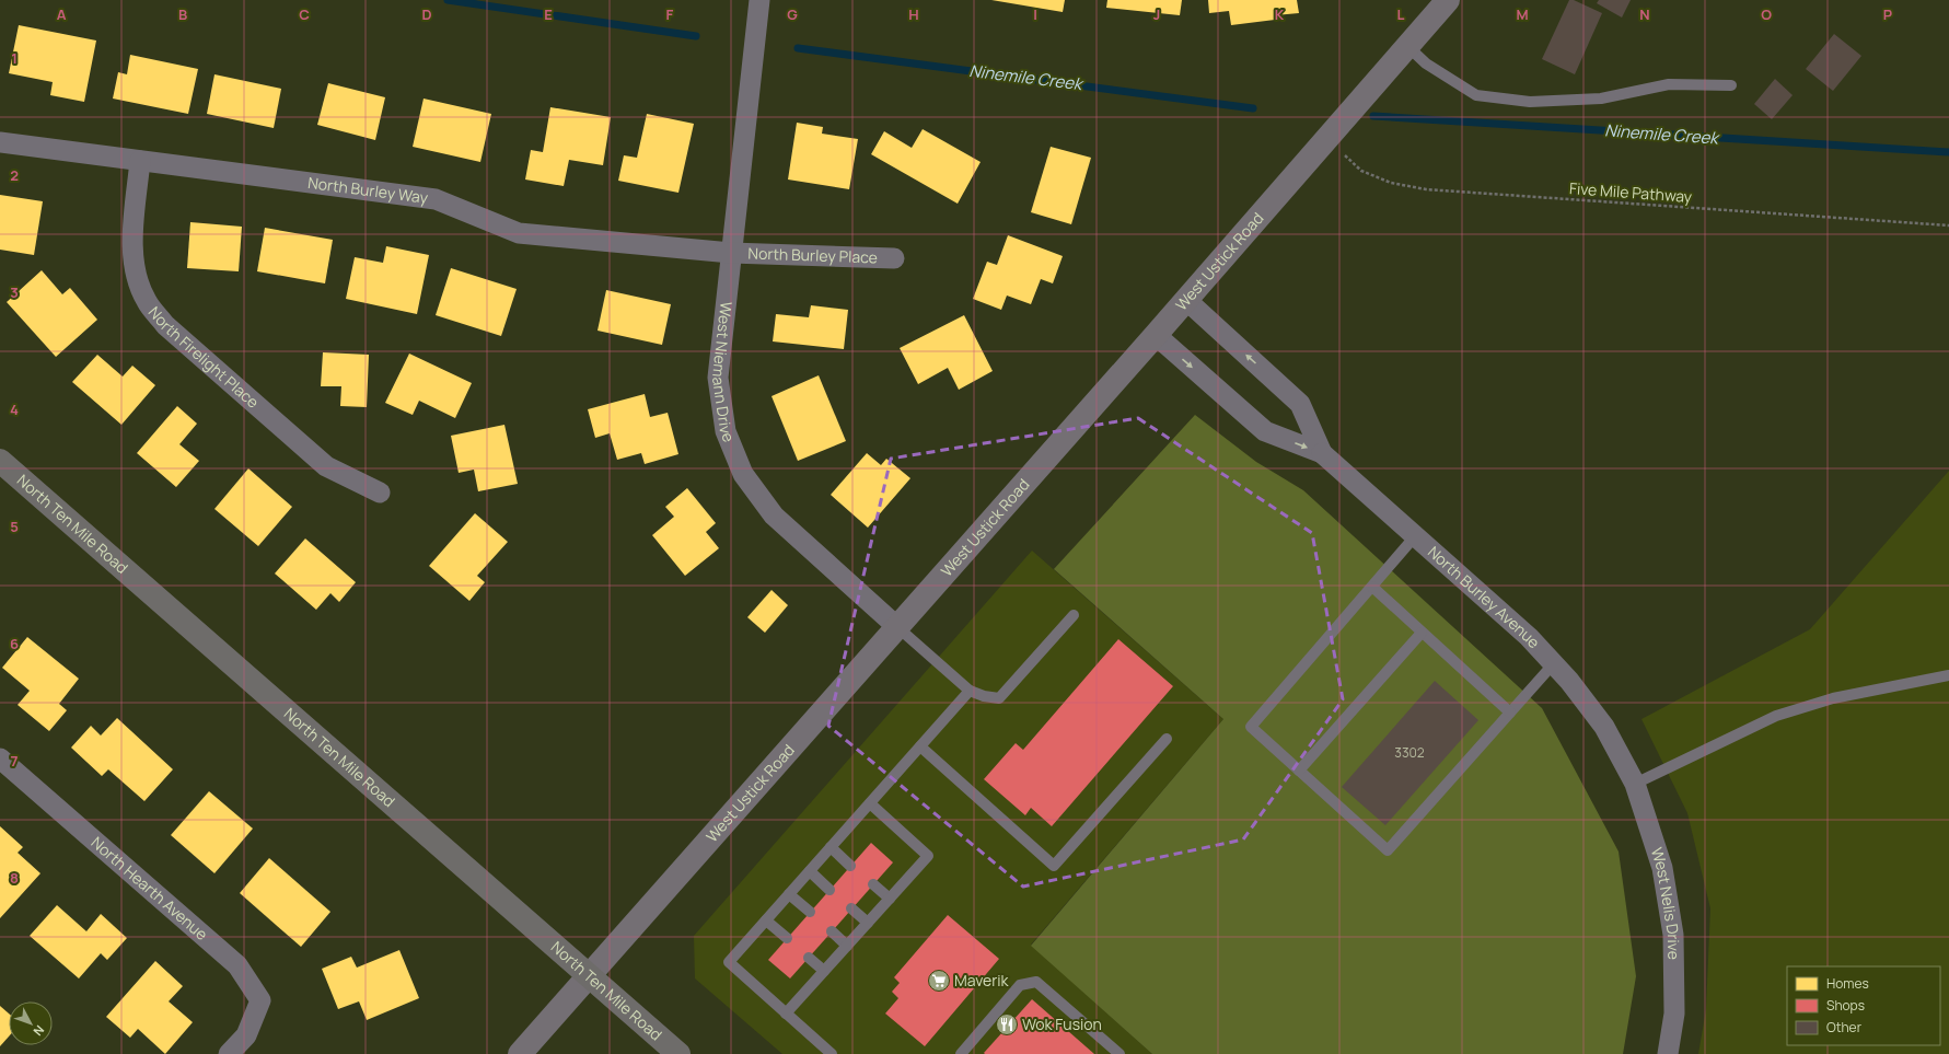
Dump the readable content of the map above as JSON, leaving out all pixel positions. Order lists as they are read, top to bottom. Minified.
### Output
{"streets":{"main road":["West Ustick Road","North Ten Mile Road"],"street":["North Burley Way","North Burley Place","North Firelight Place","West Niemann Drive","North Burley Avenue","North Hearth Avenue","West Nelis Drive"],"path":["Five Mile Pathway"]},"crossings":[["North Burley Way","North Burley Place"],["North Burley Way","North Firelight Place"],["North Burley Way","West Niemann Drive"],["Five Mile Pathway","West Ustick Road"],["North Burley Place","West Niemann Drive"],["West Ustick Road","West Niemann Drive"],["West Ustick Road","North Ten Mile Road"],["West Ustick Road","North Burley Avenue"],["North Burley Avenue","West Nelis Drive"]],"water":["Ninemile Creek"],"places":{"supermarket":["Maverik"],"restaurant":["Wok Fusion"]},"house_numbers":["3302"],"legend":["Homes","Shops","Other"],"north":"bottom right","grid":{"columns":["A","B","C","D","E","F","G","H","I","J","K","L","M","N","O","P"],"rows":["1","2","3","4","5","6","7","8"]}}
